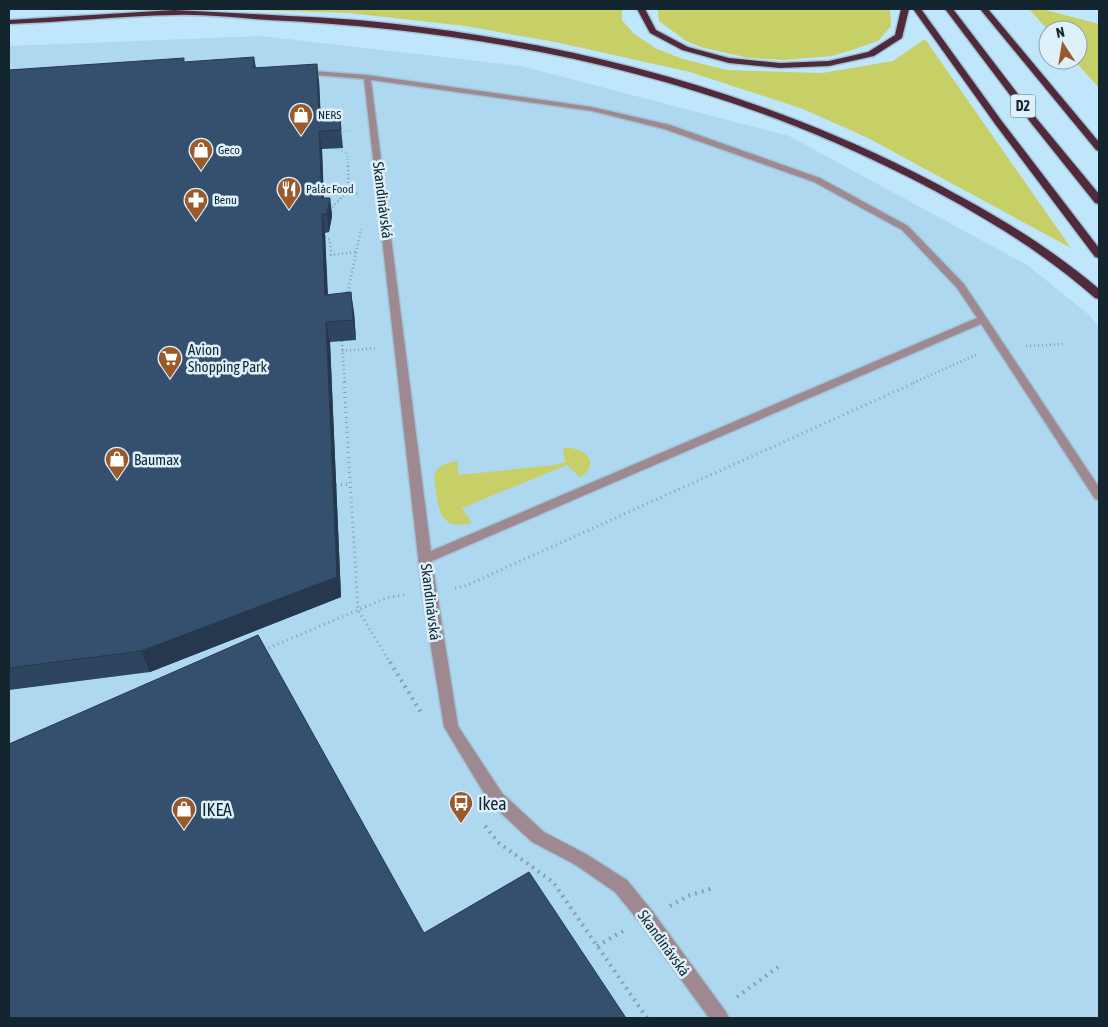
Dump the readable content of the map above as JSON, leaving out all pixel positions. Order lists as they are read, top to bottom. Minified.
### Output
{"streets":{"highway":["D2"],"street":["Skandinávská"]},"places":{"shop":["NERS","Geco","Baumax","IKEA"],"restaurant":["Palác Food"],"pharmacy":["Benu"],"supermarket":["Avion Shopping Park"],"bus stop":["Ikea"]},"north":"top"}
